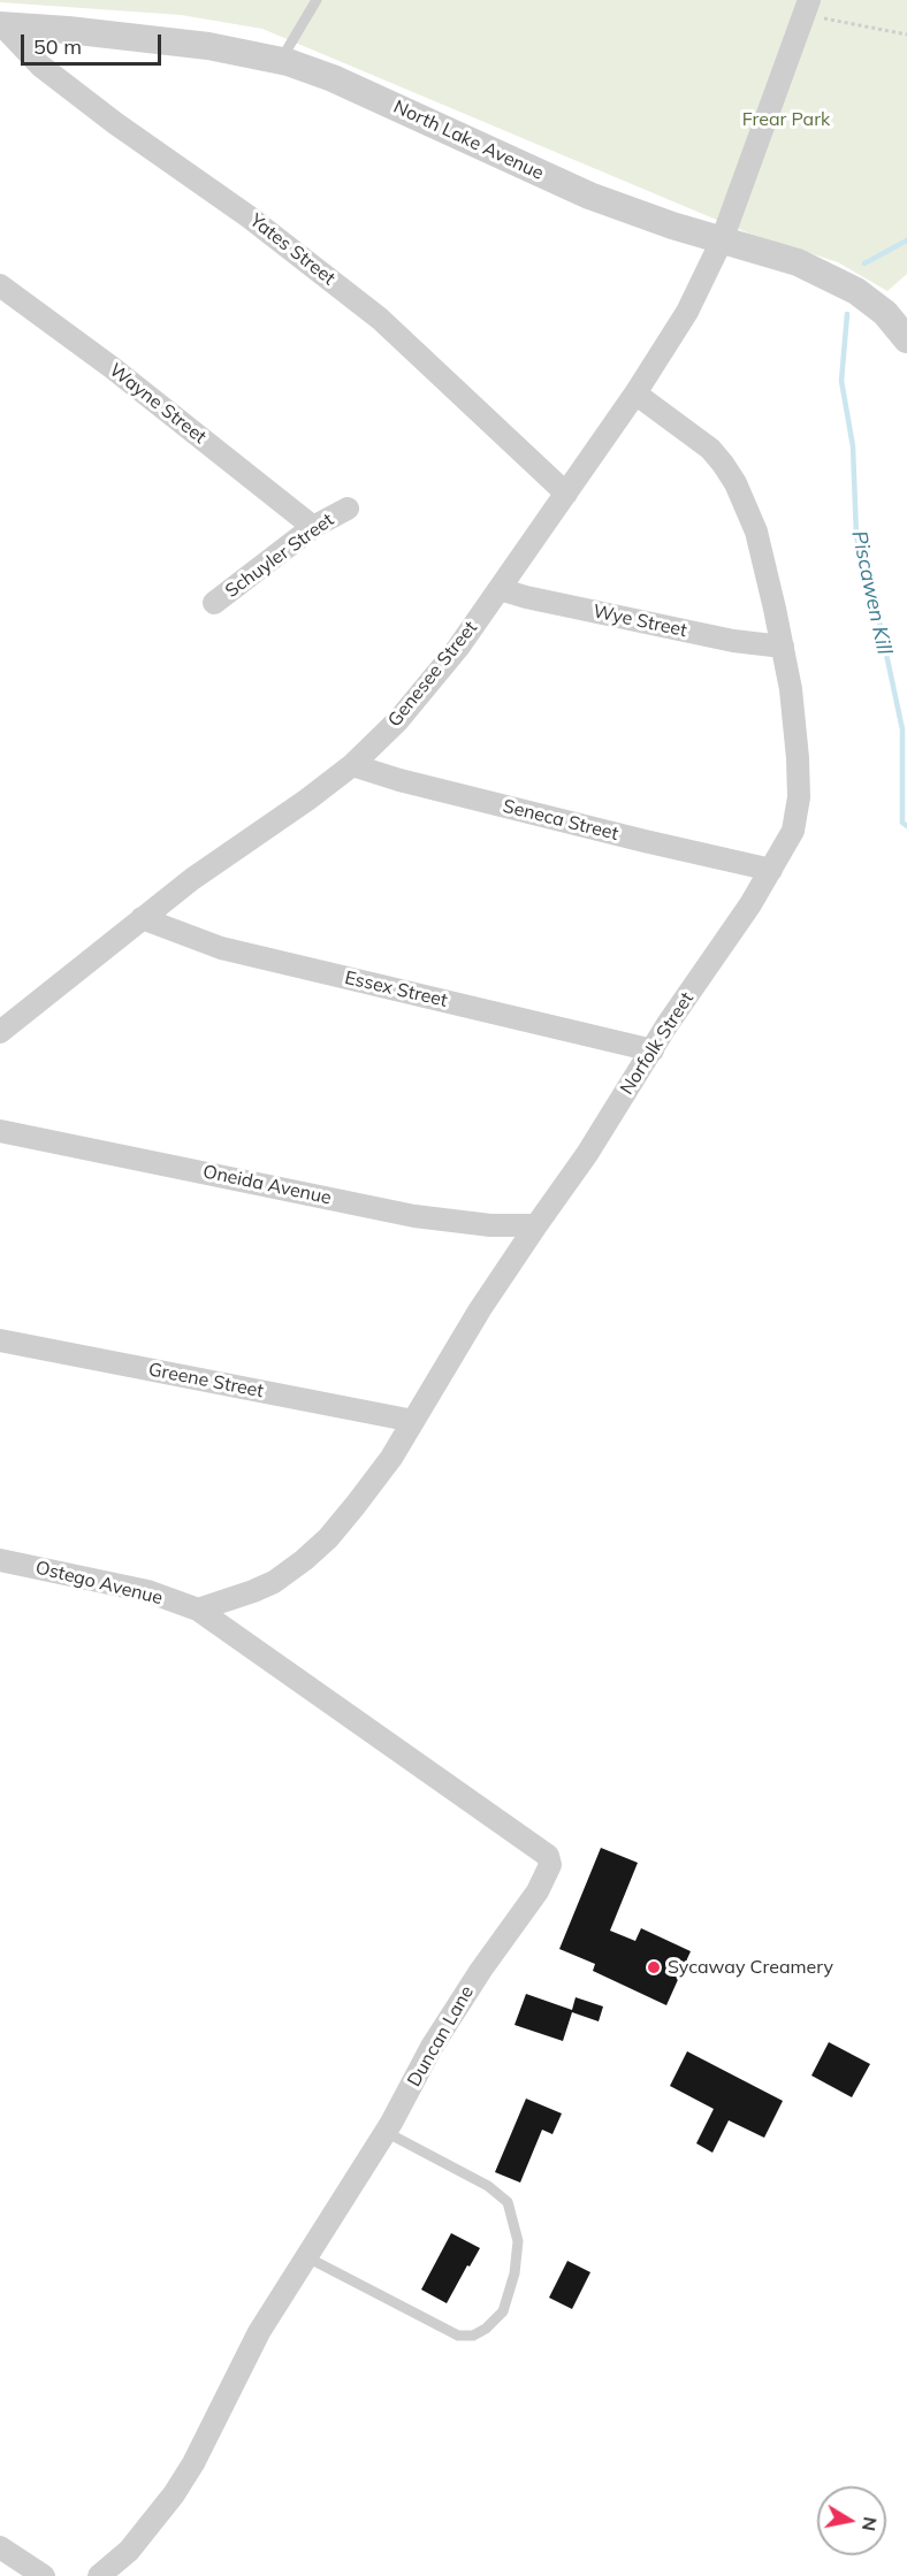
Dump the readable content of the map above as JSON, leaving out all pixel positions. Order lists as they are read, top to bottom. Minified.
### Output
{"streets":{"street":["North Lake Avenue","Yates Street","Wayne Street","Schuyler Street","Wye Street","Genesee Street","Seneca Street","Essex Street","Norfolk Street","Oneida Avenue","Greene Street","Ostego Avenue","Duncan Lane"]},"crossings":[["North Lake Avenue","Yates Street"],["North Lake Avenue","Genesee Street"],["Yates Street","Genesee Street"],["Wayne Street","Schuyler Street"],["Wye Street","Genesee Street"],["Wye Street","Norfolk Street"],["Genesee Street","Seneca Street"],["Genesee Street","Essex Street"],["Genesee Street","Norfolk Street"],["Seneca Street","Norfolk Street"],["Essex Street","Norfolk Street"],["Norfolk Street","Oneida Avenue"],["Norfolk Street","Greene Street"],["Norfolk Street","Ostego Avenue"],["Norfolk Street","Duncan Lane"],["Ostego Avenue","Duncan Lane"]],"water":["Piscawen Kill"],"parks":["Frear Park"],"places":["Sycaway Creamery"],"scale_bar":"50 m","north":"right"}
